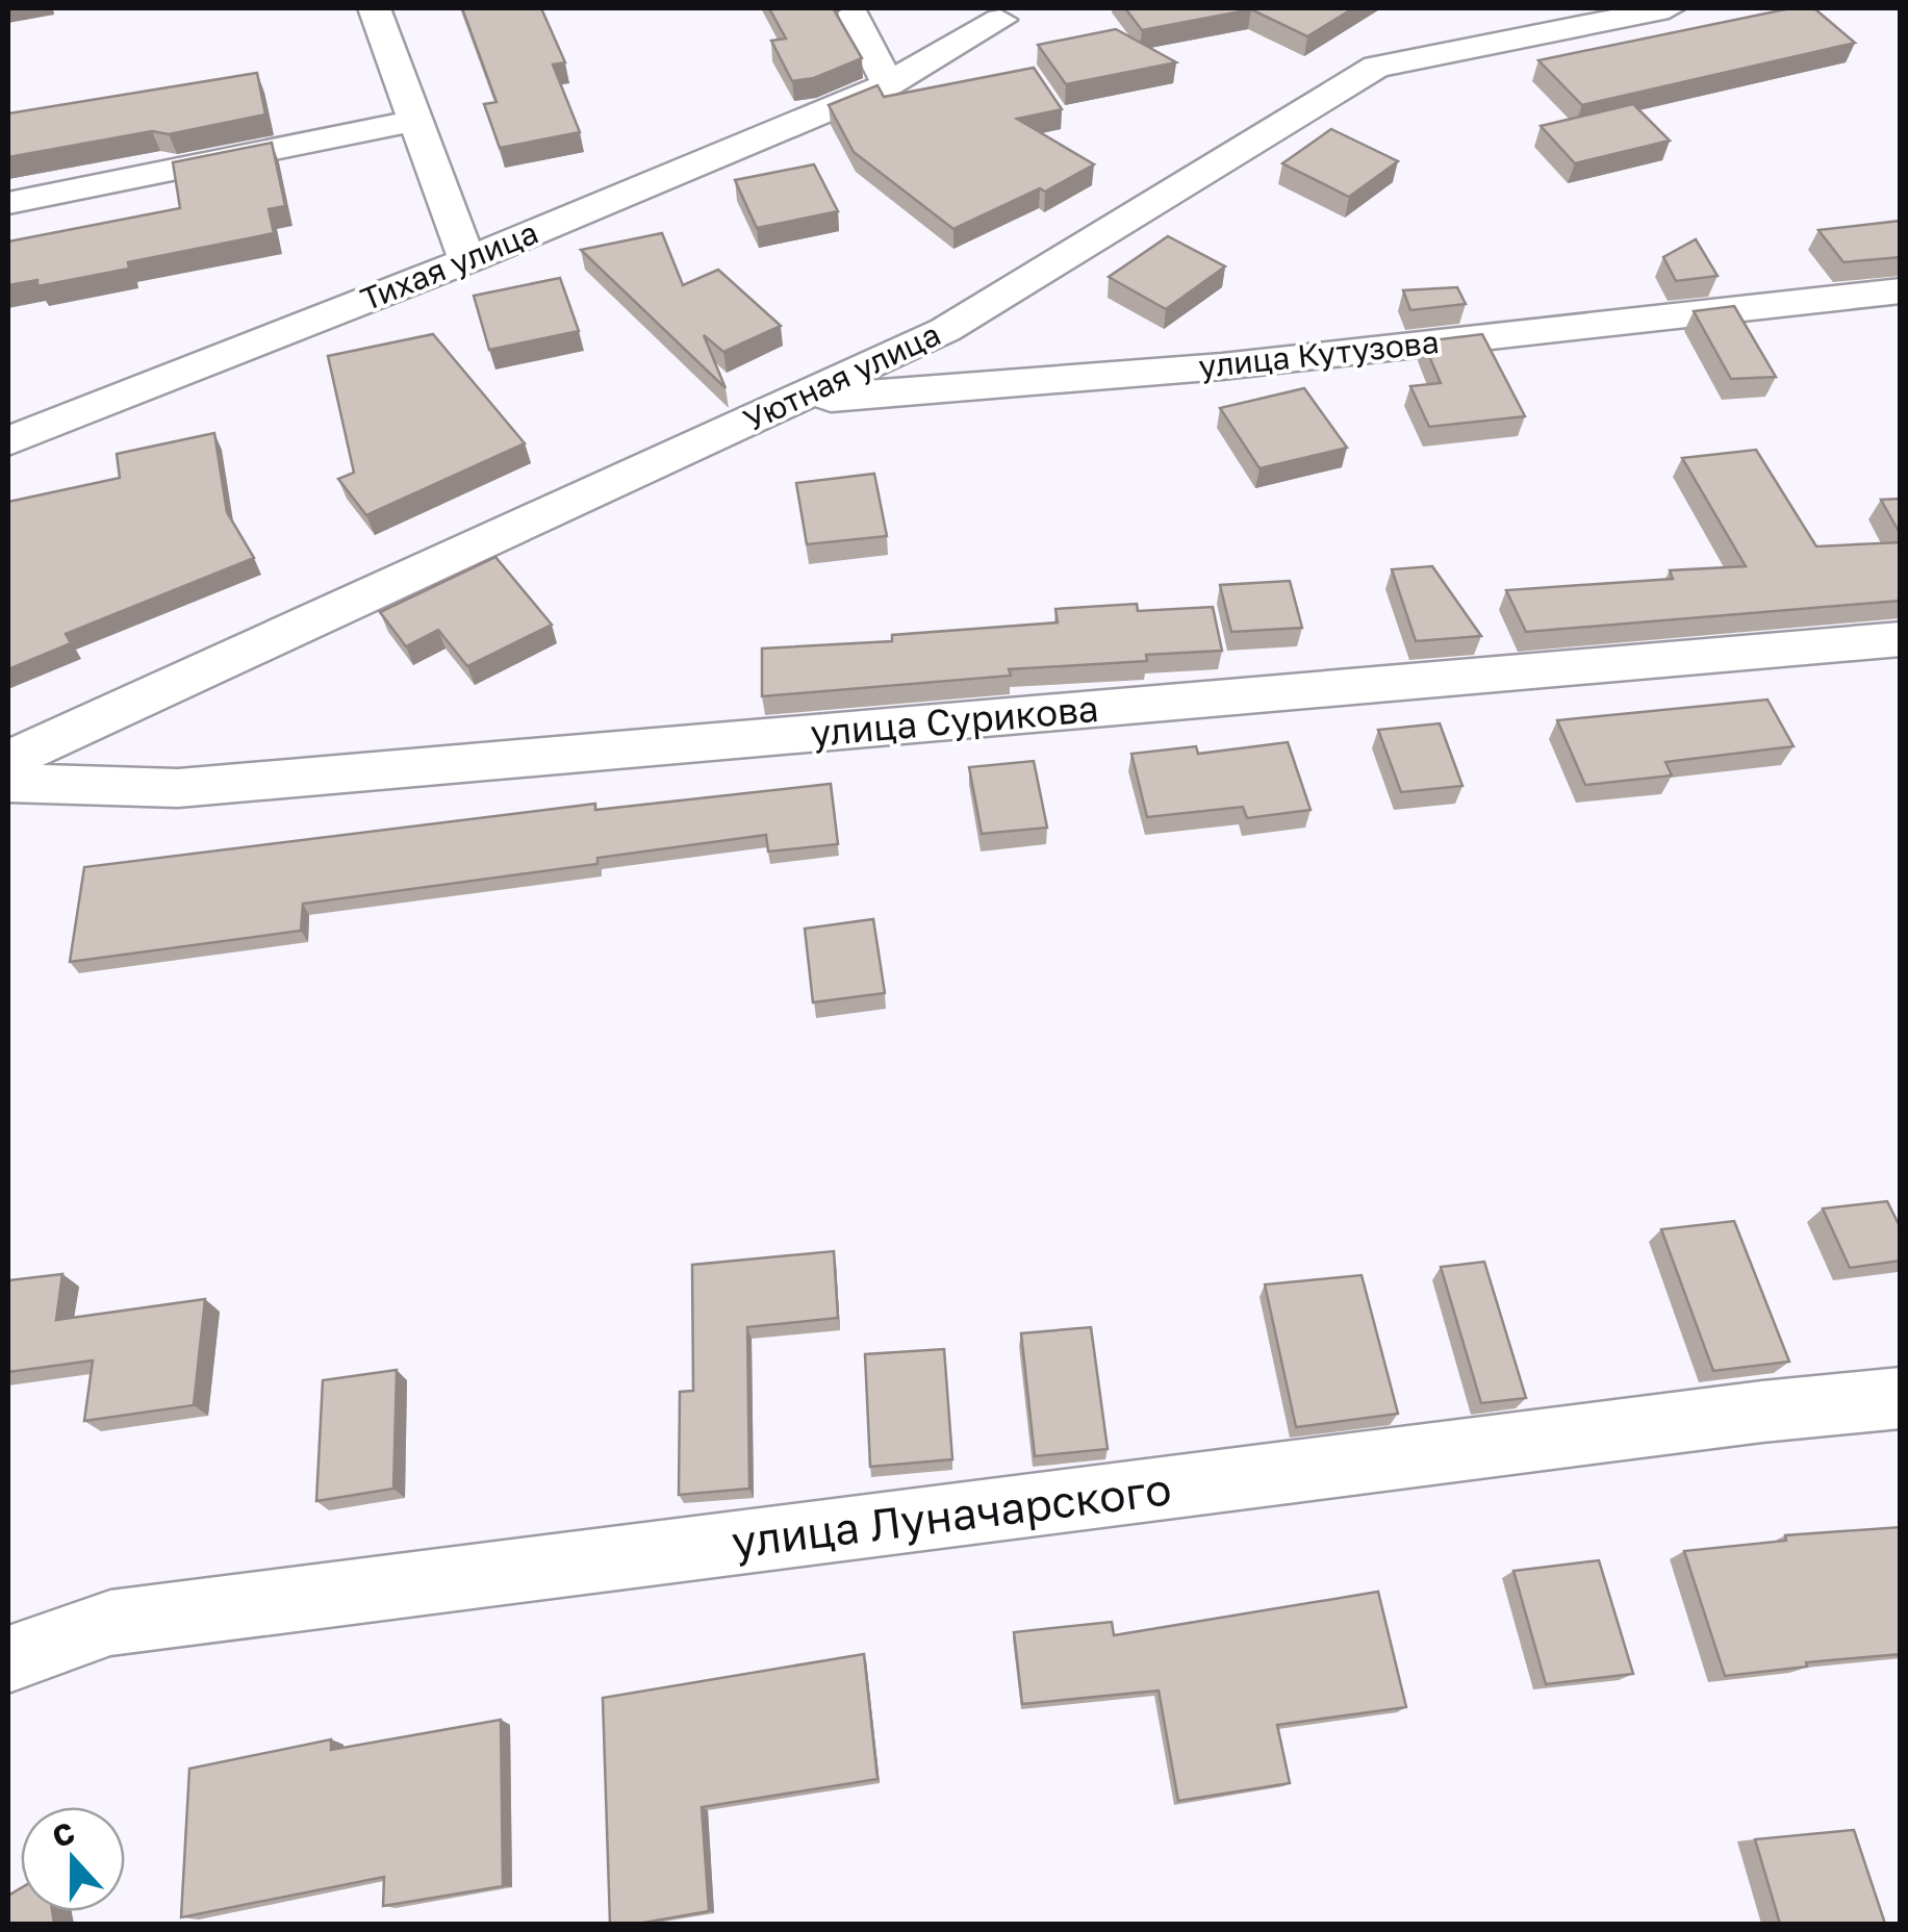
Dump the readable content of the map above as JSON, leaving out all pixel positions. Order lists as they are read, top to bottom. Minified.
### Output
{"streets":{"street":["Тихая улица","улица Кутузова","Уютная улица","улица Сурикова","улица Луначарского"]},"crossings":[["улица Кутузова","Уютная улица"]],"north":"top"}
